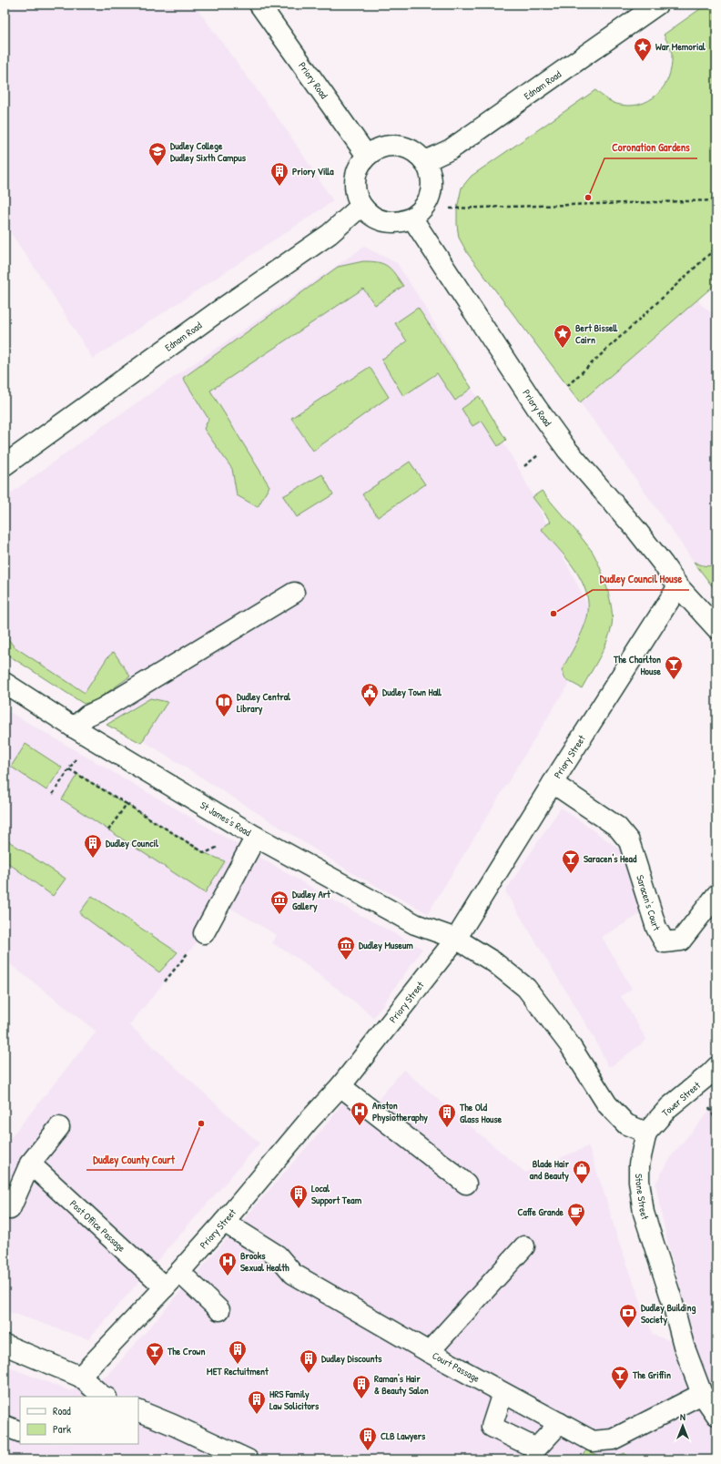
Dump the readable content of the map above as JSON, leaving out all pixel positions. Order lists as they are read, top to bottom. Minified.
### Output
{"streets":{"street":["Priory Road","Ednam Road","Priory Street","St James's Road","Saracen's Court","Tower Street","Stone Street","Post Office Passage","Court Passage"]},"crossings":[["Priory Road","Ednam Road"],["Priory Road","Priory Street"],["Priory Street","St James's Road"],["Priory Street","Saracen's Court"],["Priory Street","Post Office Passage"],["Priory Street","Court Passage"],["Tower Street","Stone Street"],["Stone Street","Court Passage"]],"places":{"place":["War Memorial","Bert Bissell Cairn"],"school or university":["Dudley College Dudley Sixth Campus"],"building":["Priory Villa","Dudley Council","The Old Glass House","Local Support Team","MET Rectuitment","Dudley Discounts","Raman's Hair & Beauty Salon","HRS Family Law Solicitors","CLB Lawyers"],"other":["Coronation Gardens","Dudley Council House","Dudley County Court"],"bar":["The Charlton House","Saracen's Head","The Crown","The Griffin"],"public building":["Dudley Town Hall"],"library":["Dudley Central Library"],"museum":["Dudley Art Gallery","Dudley Museum"],"hospital":["Anston Physiotheraphy","Brooks Sexual Health"],"shop":["Blade Hair and Beauty"],"cafe":["Caffe Grande"],"bank":["Dudley Building Society"]},"legend":["Road","Park"],"north":"top"}
